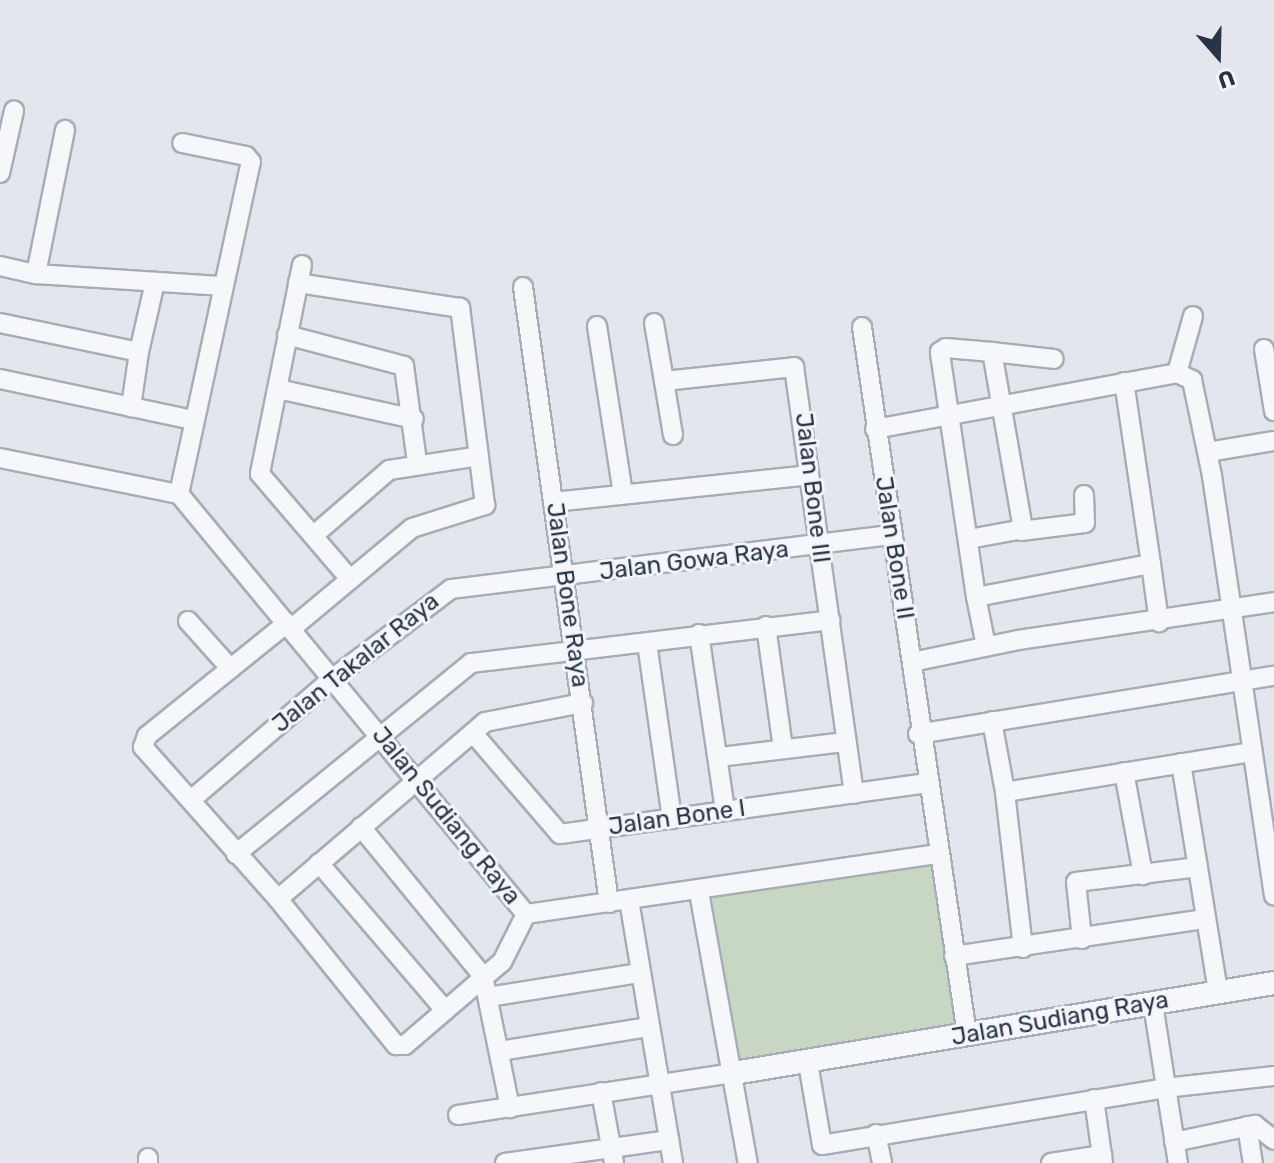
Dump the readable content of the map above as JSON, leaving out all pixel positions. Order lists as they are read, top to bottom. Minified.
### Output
{"streets":{"street":["Jalan Bone III","Jalan Bone II","Jalan Gowa Raya","Jalan Bone Raya","Jalan Takalar Raya","Jalan Sudiang Raya","Jalan Bone I"]},"crossings":[["Jalan Bone III","Jalan Gowa Raya"],["Jalan Bone III","Jalan Bone I"],["Jalan Bone II","Jalan Gowa Raya"],["Jalan Bone II","Jalan Sudiang Raya"],["Jalan Bone II","Jalan Bone I"],["Jalan Gowa Raya","Jalan Bone Raya"],["Jalan Gowa Raya","Jalan Takalar Raya"],["Jalan Bone Raya","Jalan Sudiang Raya"],["Jalan Bone Raya","Jalan Bone I"],["Jalan Takalar Raya","Jalan Sudiang Raya"]],"north":"bottom"}
